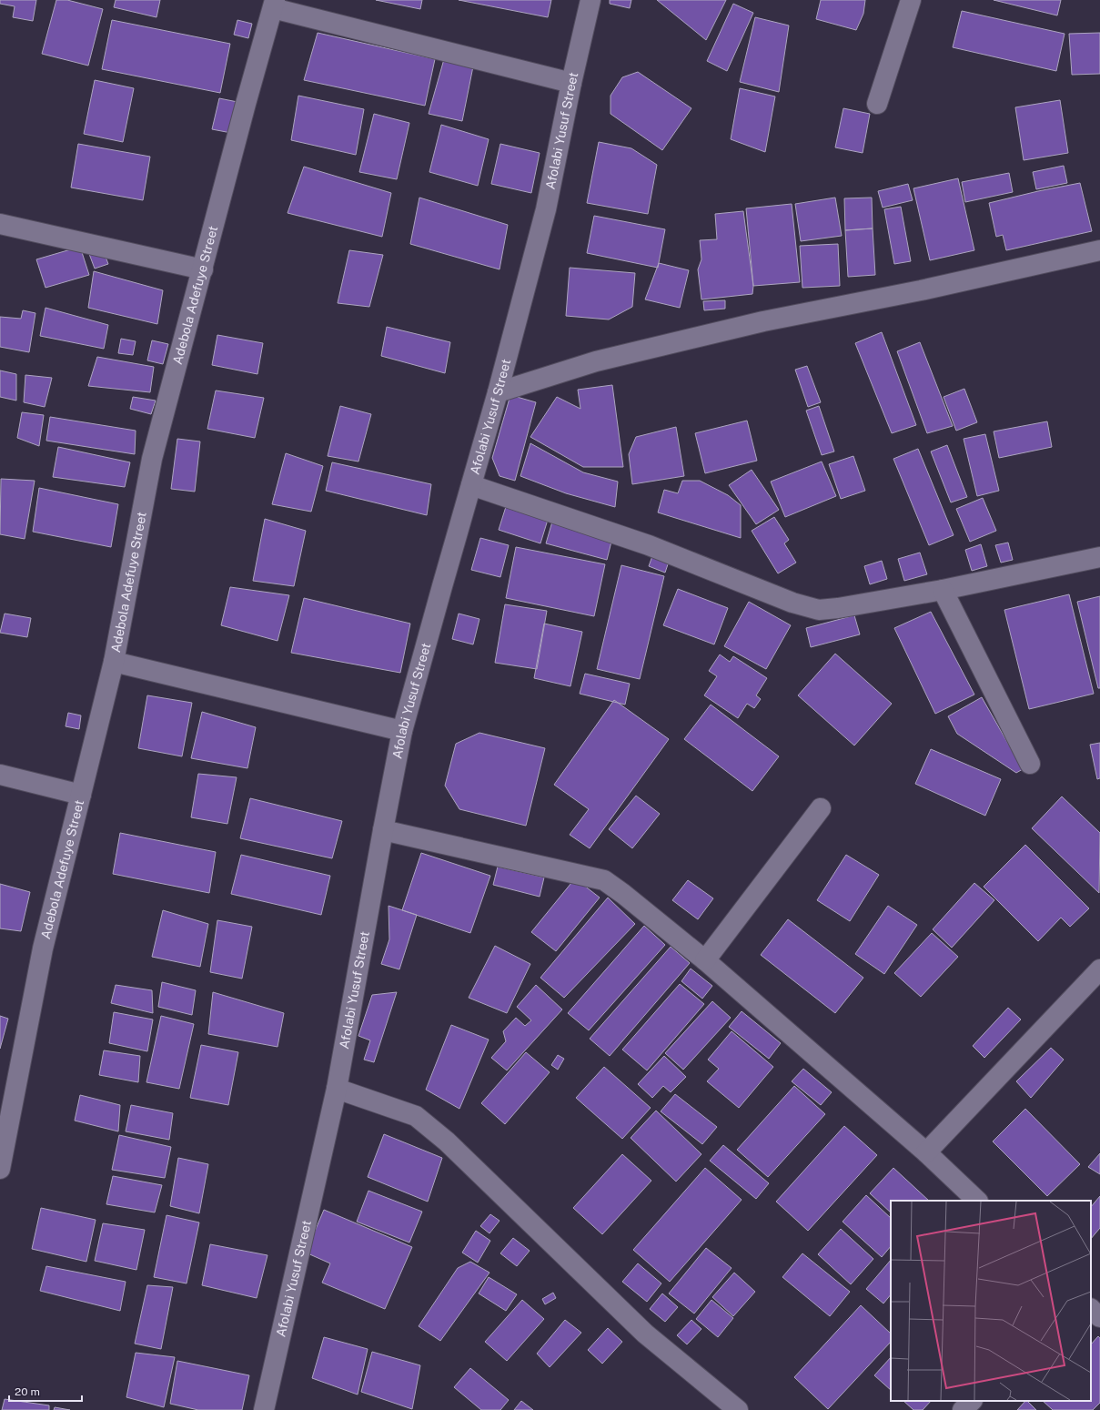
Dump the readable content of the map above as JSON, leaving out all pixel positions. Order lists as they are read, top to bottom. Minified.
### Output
{"streets":{"street":["Afolabi Yusuf Street","Adebola Adefuye Street"]},"scale_bar":"20 m"}
